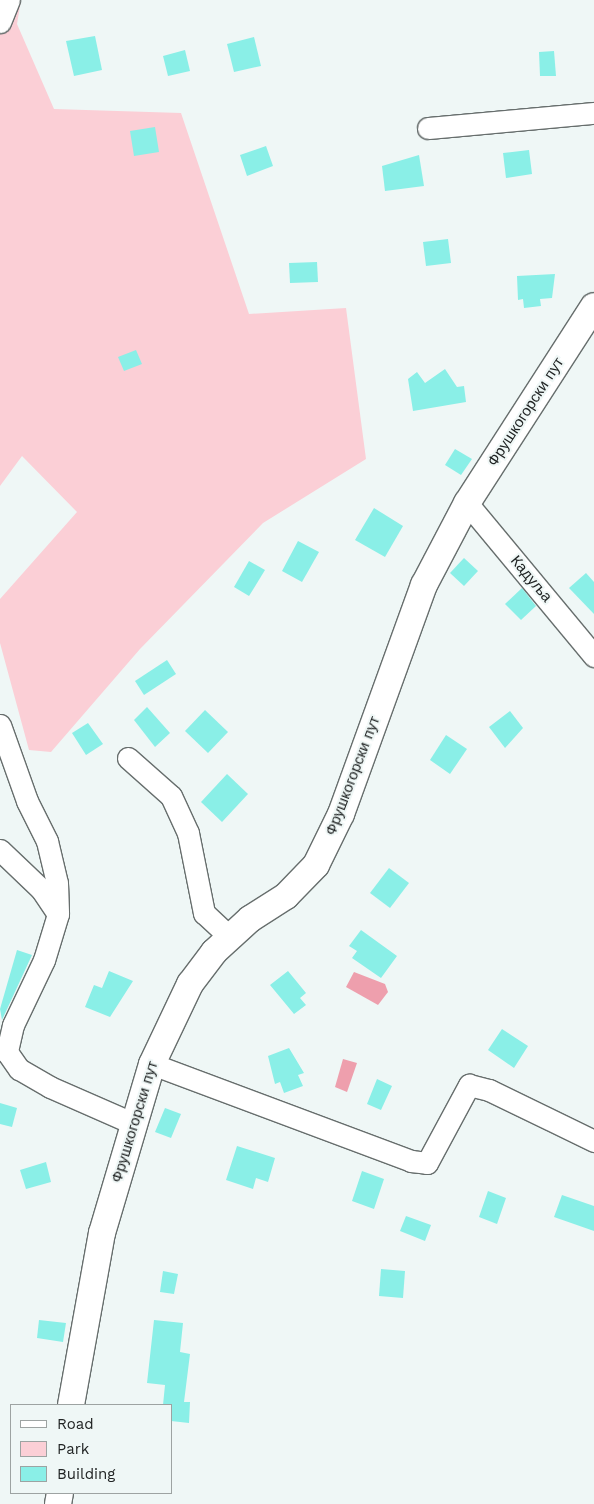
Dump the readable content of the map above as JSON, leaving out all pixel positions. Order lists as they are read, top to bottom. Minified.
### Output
{"streets":{"street":["Фрушкогорски пут","Кадуља"]},"crossings":[["Фрушкогорски пут","Кадуља"]],"legend":["Road","Park","Building"]}
